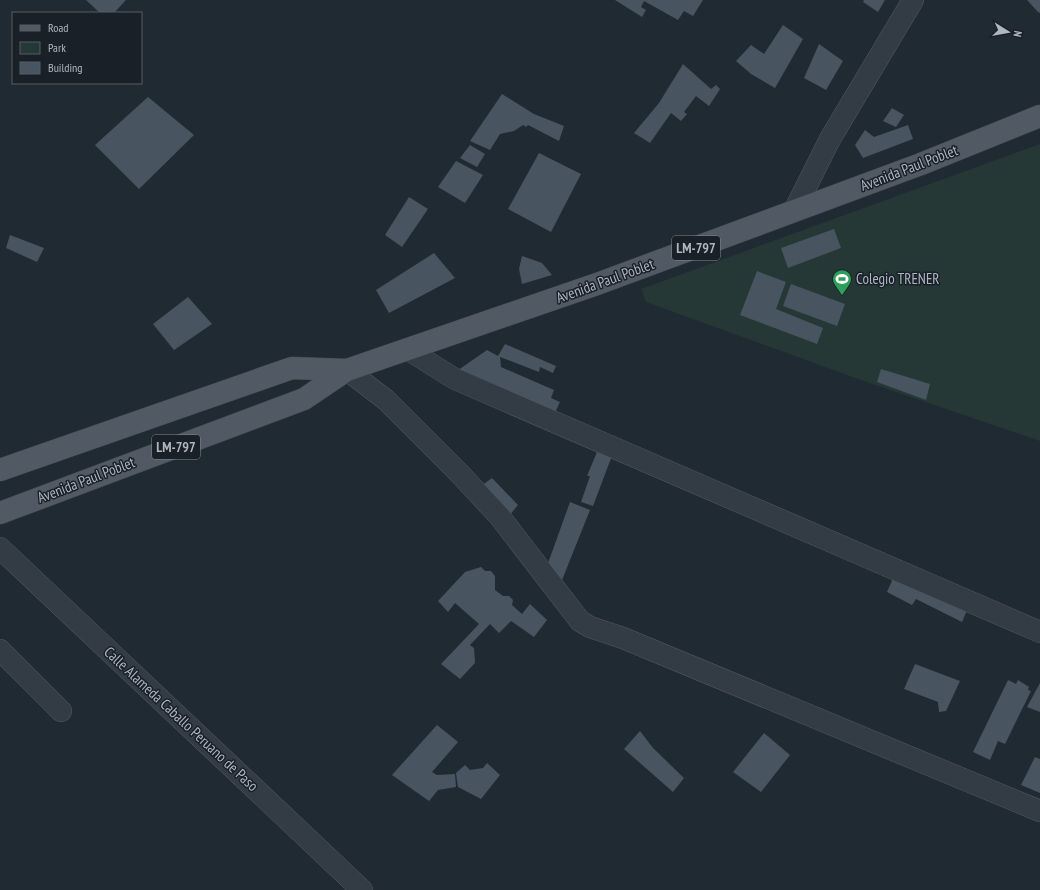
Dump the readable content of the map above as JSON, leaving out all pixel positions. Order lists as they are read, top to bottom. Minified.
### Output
{"streets":{"main road":["Avenida Paul Poblet","LM-797"],"street":["Calle Alameda Caballo Peruano de Paso"]},"places":{"sports":["Colegio TRENER"]},"legend":["Road","Park","Building"],"north":"right"}
